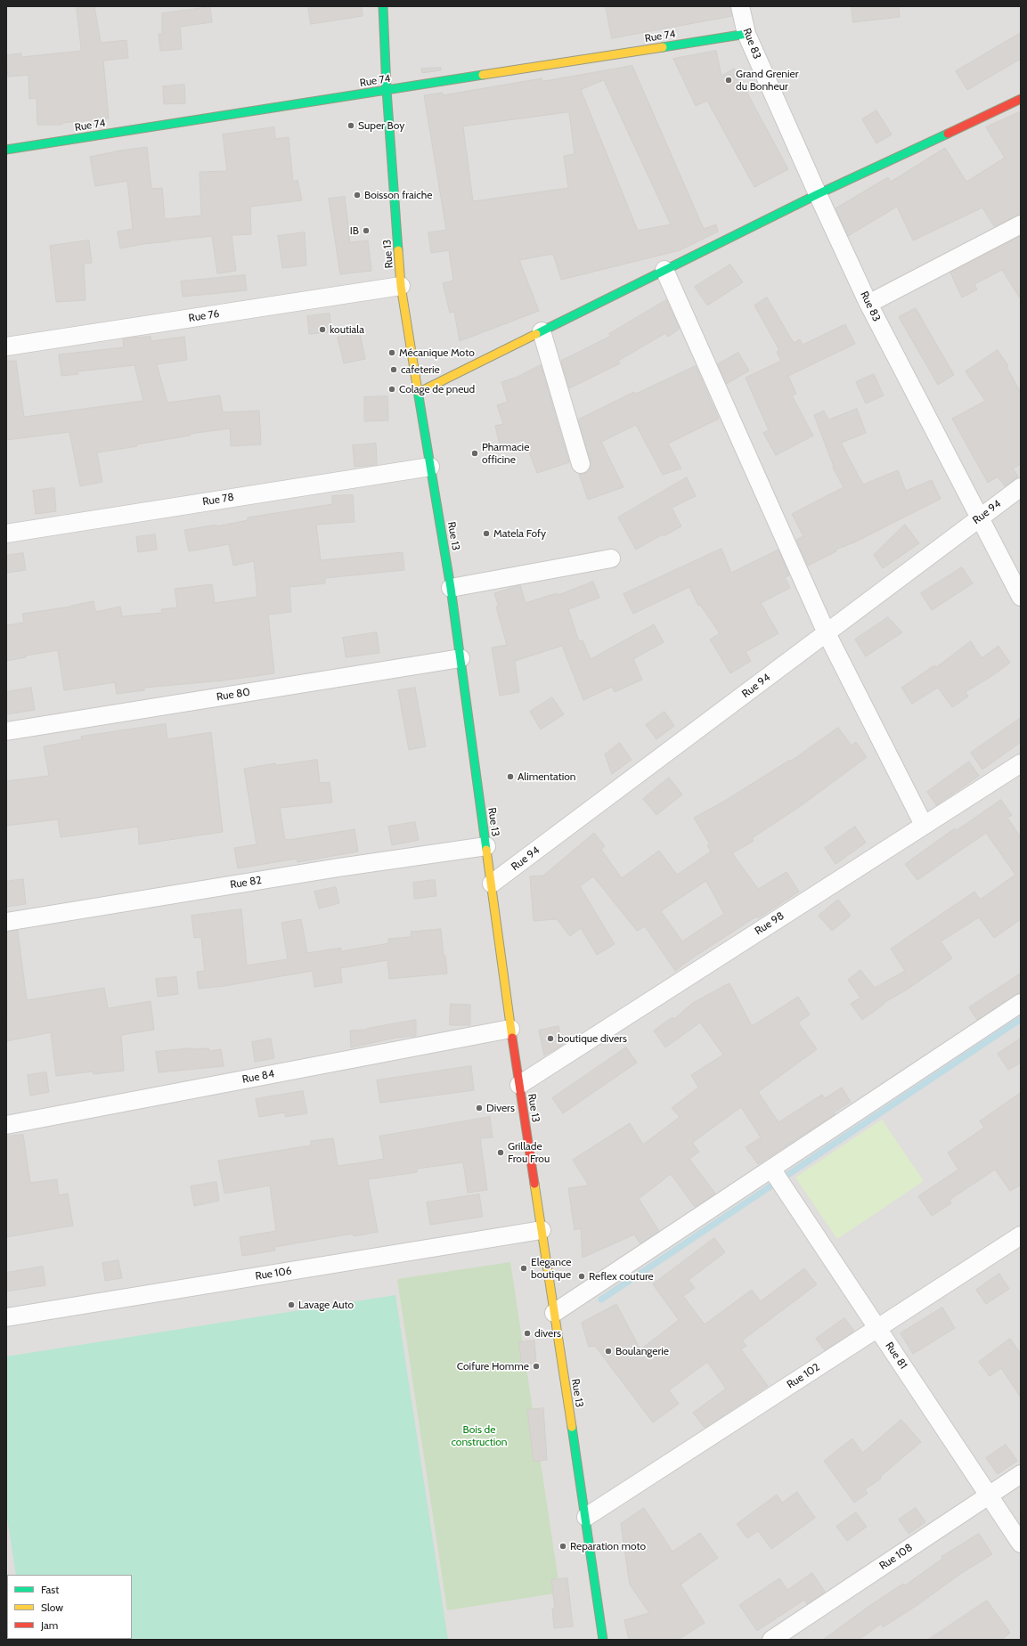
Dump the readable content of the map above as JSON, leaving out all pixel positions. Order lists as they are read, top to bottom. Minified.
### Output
{"streets":{"street":["Rue 74","Rue 83","Rue 13","Rue 76","Rue 78","Rue 94","Rue 80","Rue 82","Rue 98","Rue 84","Rue 106","Rue 81","Rue 102","Rue 108"]},"crossings":[["Rue 74","Rue 83"],["Rue 74","Rue 13"],["Rue 83","Rue 94"],["Rue 13","Rue 76"],["Rue 13","Rue 78"],["Rue 13","Rue 94"],["Rue 13","Rue 80"],["Rue 13","Rue 82"],["Rue 13","Rue 98"],["Rue 13","Rue 84"],["Rue 13","Rue 106"],["Rue 13","Rue 102"],["Rue 81","Rue 102"],["Rue 81","Rue 108"]],"parks":["Bois de construction"],"places":["Grand Grenier du Bonheur","Super Boy","Boisson fraiche","IB","koutiala","Mécanique Moto","cafeterie","Colage de pneud","Pharmacie officine","Matela Fofy","Alimentation","boutique divers","Divers","Grillade Frou Frou","Elegance boutique","Reflex couture","Lavage Auto","divers","Boulangerie","Coifure Homme","Reparation moto"],"legend":["Fast","Slow","Jam"]}
